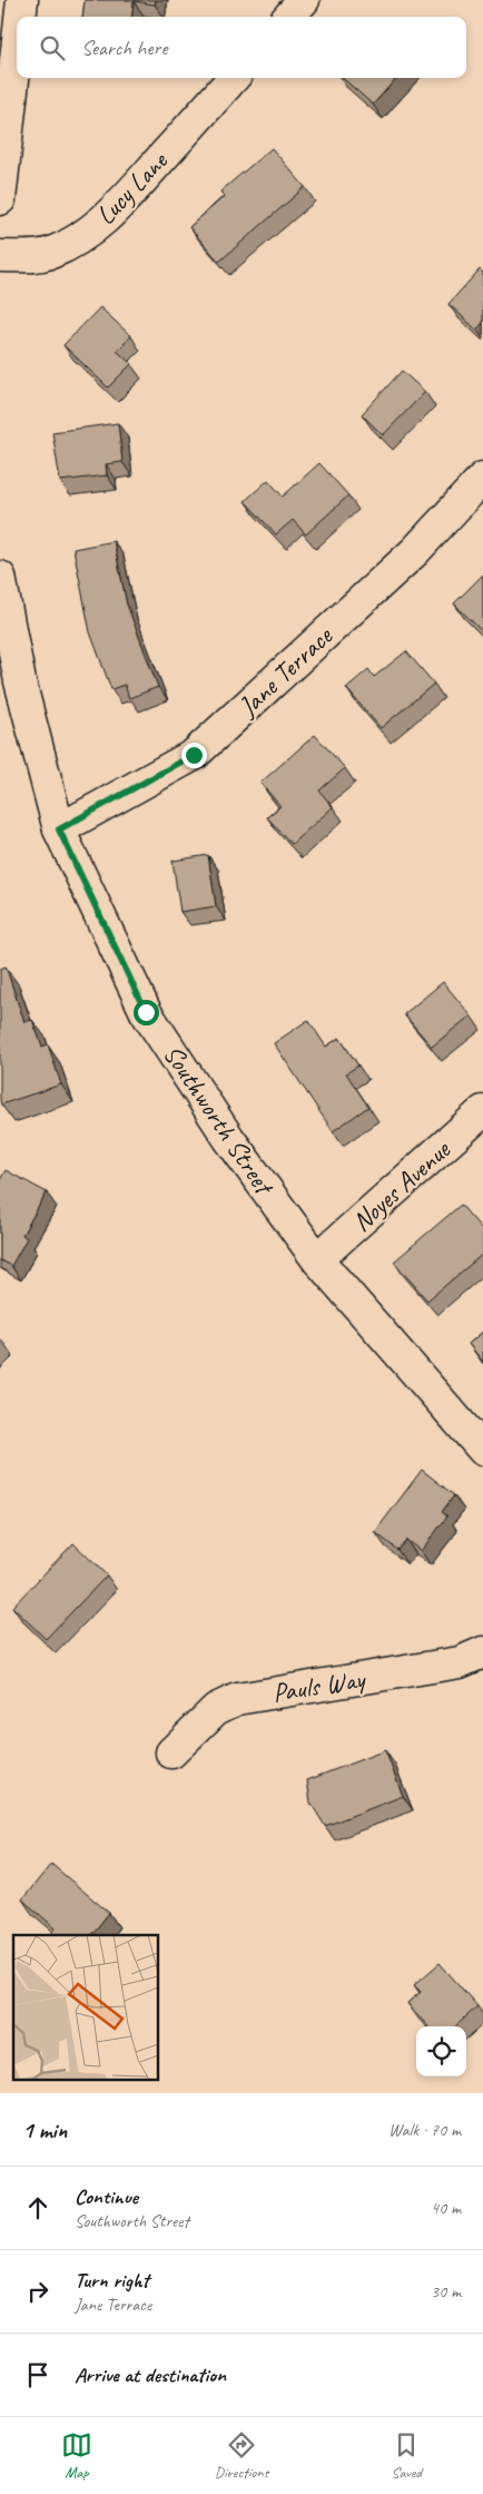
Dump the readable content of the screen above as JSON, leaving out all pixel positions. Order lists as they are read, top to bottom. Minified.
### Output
{"streets":{"street":["Lucy Lane","Jane Terrace","Southworth Street","Noyes Avenue","Pauls Way"]},"crossings":[["Jane Terrace","Southworth Street"],["Southworth Street","Noyes Avenue"]],"page":{"search":"Search here","heading":["1 min","Walk · 70 m"],"list":[["Continue","Southworth Street","40 m"],["Turn right","Jane Terrace","30 m"],"Arrive at destination"],"nav":["Map","Directions","Saved"]}}
